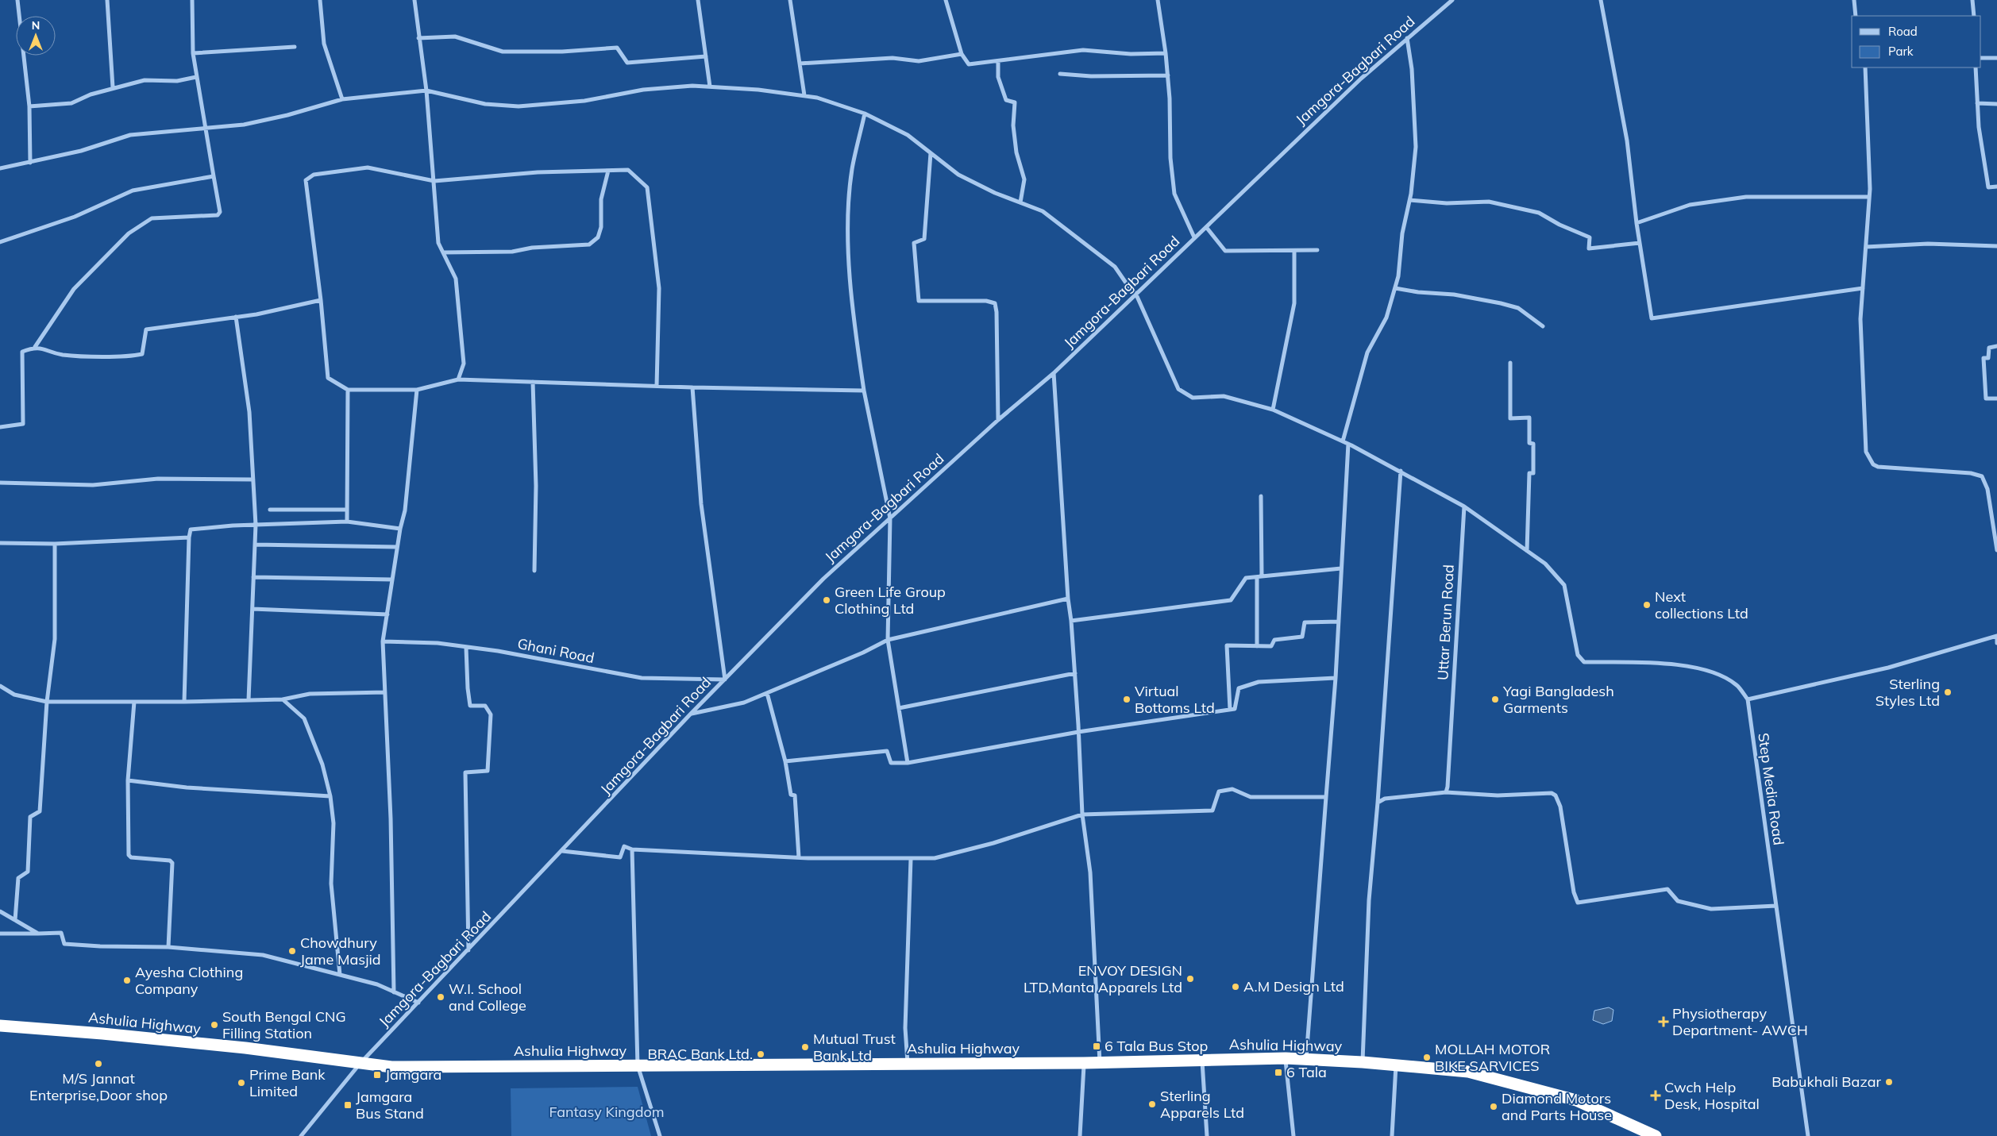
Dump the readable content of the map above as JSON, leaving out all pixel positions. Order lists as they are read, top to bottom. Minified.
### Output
{"streets":{"highway":["Ashulia Highway"],"street":["Jamgora-Bagbari Road","Uttar Berun Road","Ghani Road","Step Media Road"]},"crossings":[["Jamgora-Bagbari Road","Ghani Road"],["Jamgora-Bagbari Road","Ashulia Highway"]],"parks":["Fantasy Kingdom"],"places":{"other":["Green Life Group Clothing Ltd","Next collections Ltd","Sterling Styles Ltd","Virtual Bottoms Ltd","Yagi Bangladesh Garments","Chowdhury Jame Masjid","ENVOY DESIGN LTD,Manta Apparels Ltd","Ayesha Clothing Company","A.M Design Ltd","W.I. School and College","South Bengal CNG Filling Station","Mutual Trust Bank Ltd","BRAC Bank Ltd.","MOLLAH MOTOR BIKE SARVICES","M/S Jannat Enterprise,Door shop","Babukhali Bazar","Prime Bank Limited","Sterling Apparels Ltd","Diamond Motors and Parts House"],"health":["Physiotherapy Department- AWCH","Cwch Help Desk, Hospital"],"transit":["6 Tala Bus Stop","6 Tala","Jamgara","Jamgara Bus Stand"]},"legend":["Road","Park"],"north":"top"}
